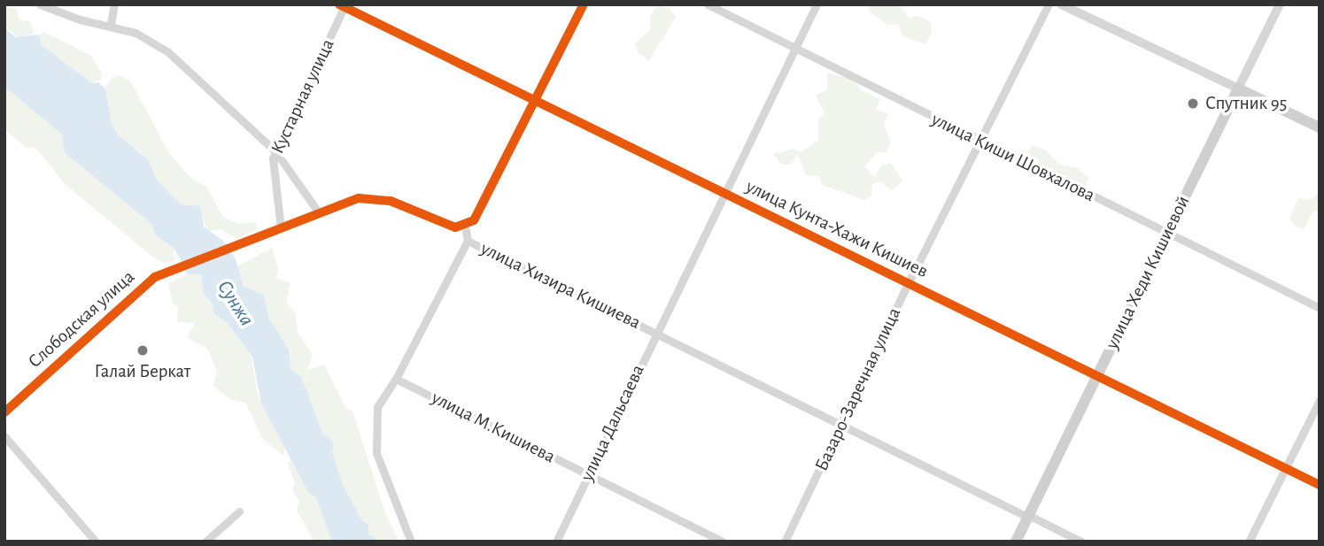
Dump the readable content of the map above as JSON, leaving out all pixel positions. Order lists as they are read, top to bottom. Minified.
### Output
{"streets":{"main road":["улица Хеди Кишиевой"],"street":["Кустарная улица","улица Киши Шовхалова","улица Кунта-Хажи Кишиев","улица Хизира Кишиева","Слободская улица","Базаро-Заречная улица","улица Дальсаева","улица М.Кишиева"]},"crossings":[["Кустарная улица","улица Кунта-Хажи Кишиев"],["Кустарная улица","улица Хизира Кишиева"],["улица Киши Шовхалова","улица Хеди Кишиевой"],["улица Киши Шовхалова","Базаро-Заречная улица"],["улица Киши Шовхалова","улица Дальсаева"],["улица Кунта-Хажи Кишиев","улица Хеди Кишиевой"],["улица Кунта-Хажи Кишиев","Базаро-Заречная улица"],["улица Кунта-Хажи Кишиев","улица Дальсаева"],["улица Хеди Кишиевой","улица Хизира Кишиева"],["улица Хизира Кишиева","Слободская улица"],["улица Хизира Кишиева","Базаро-Заречная улица"],["улица Хизира Кишиева","улица Дальсаева"],["улица Дальсаева","улица М.Кишиева"]],"water":["Сунжа"],"places":["Спутник 95","Галай Беркат"]}
